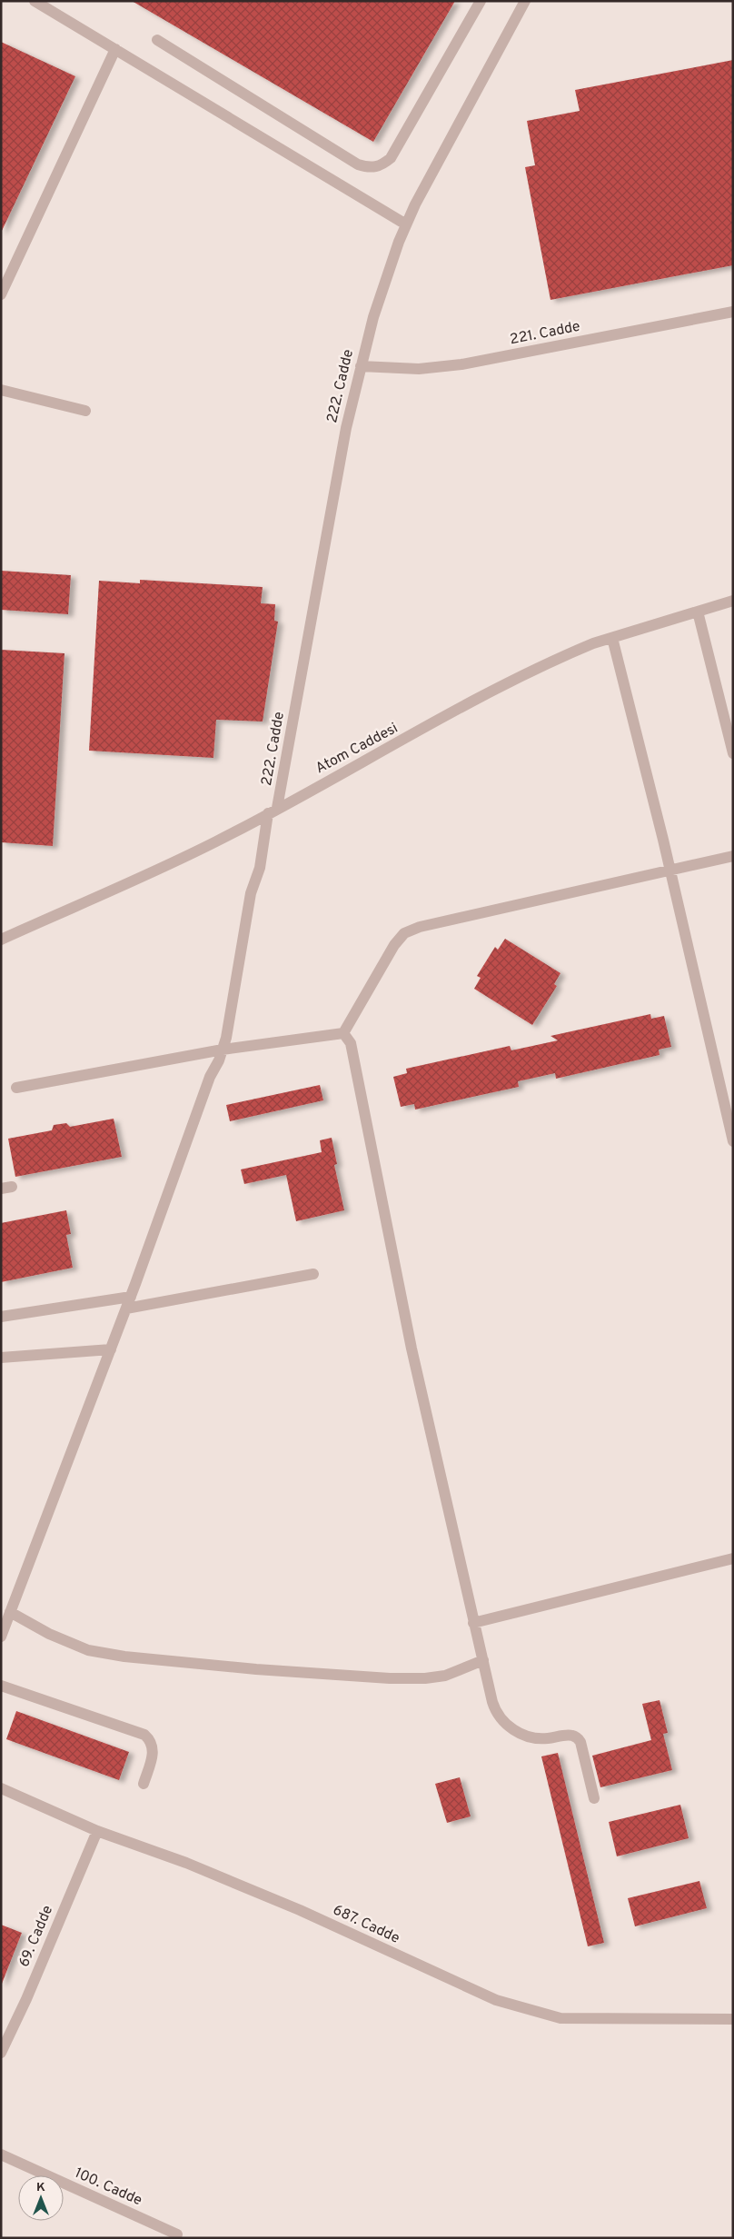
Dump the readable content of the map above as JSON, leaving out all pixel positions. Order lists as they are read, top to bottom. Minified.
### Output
{"streets":{"street":["221. Cadde","222. Cadde","Atom Caddesi","687. Cadde","69. Cadde","100. Cadde"]},"crossings":[["221. Cadde","222. Cadde"],["222. Cadde","Atom Caddesi"],["687. Cadde","69. Cadde"]],"north":"top"}
